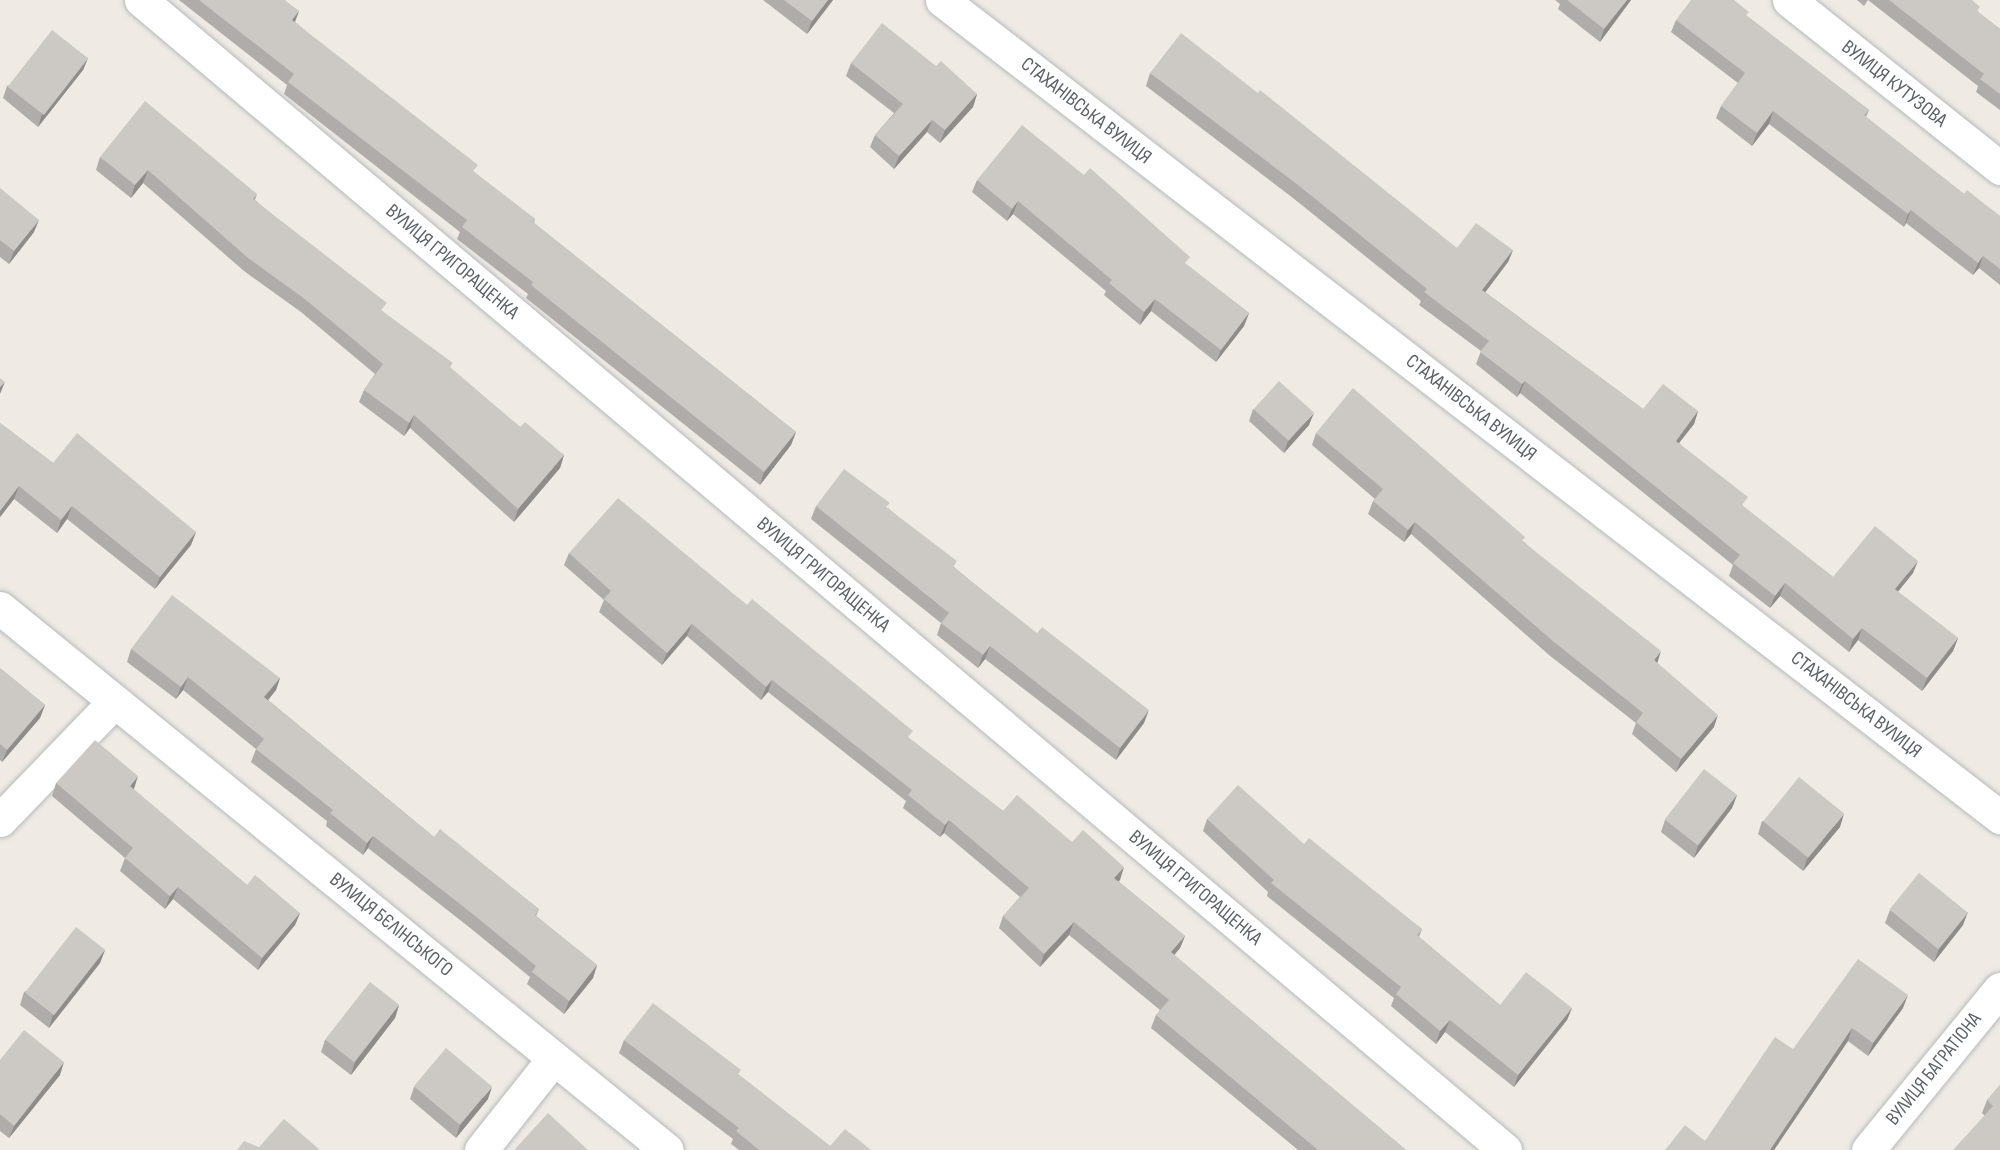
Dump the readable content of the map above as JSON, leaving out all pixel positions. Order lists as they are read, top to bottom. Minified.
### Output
{"streets":{"street":["ВУЛИЦЯ КУТУЗОВА","СТАХАНІВСЬКА ВУЛИЦЯ","ВУЛИЦЯ ГРИГОРАЩЕНКА","ВУЛИЦЯ БЄЛІНСЬКОГО","ВУЛИЦЯ БАГРАТІОНА"]}}
